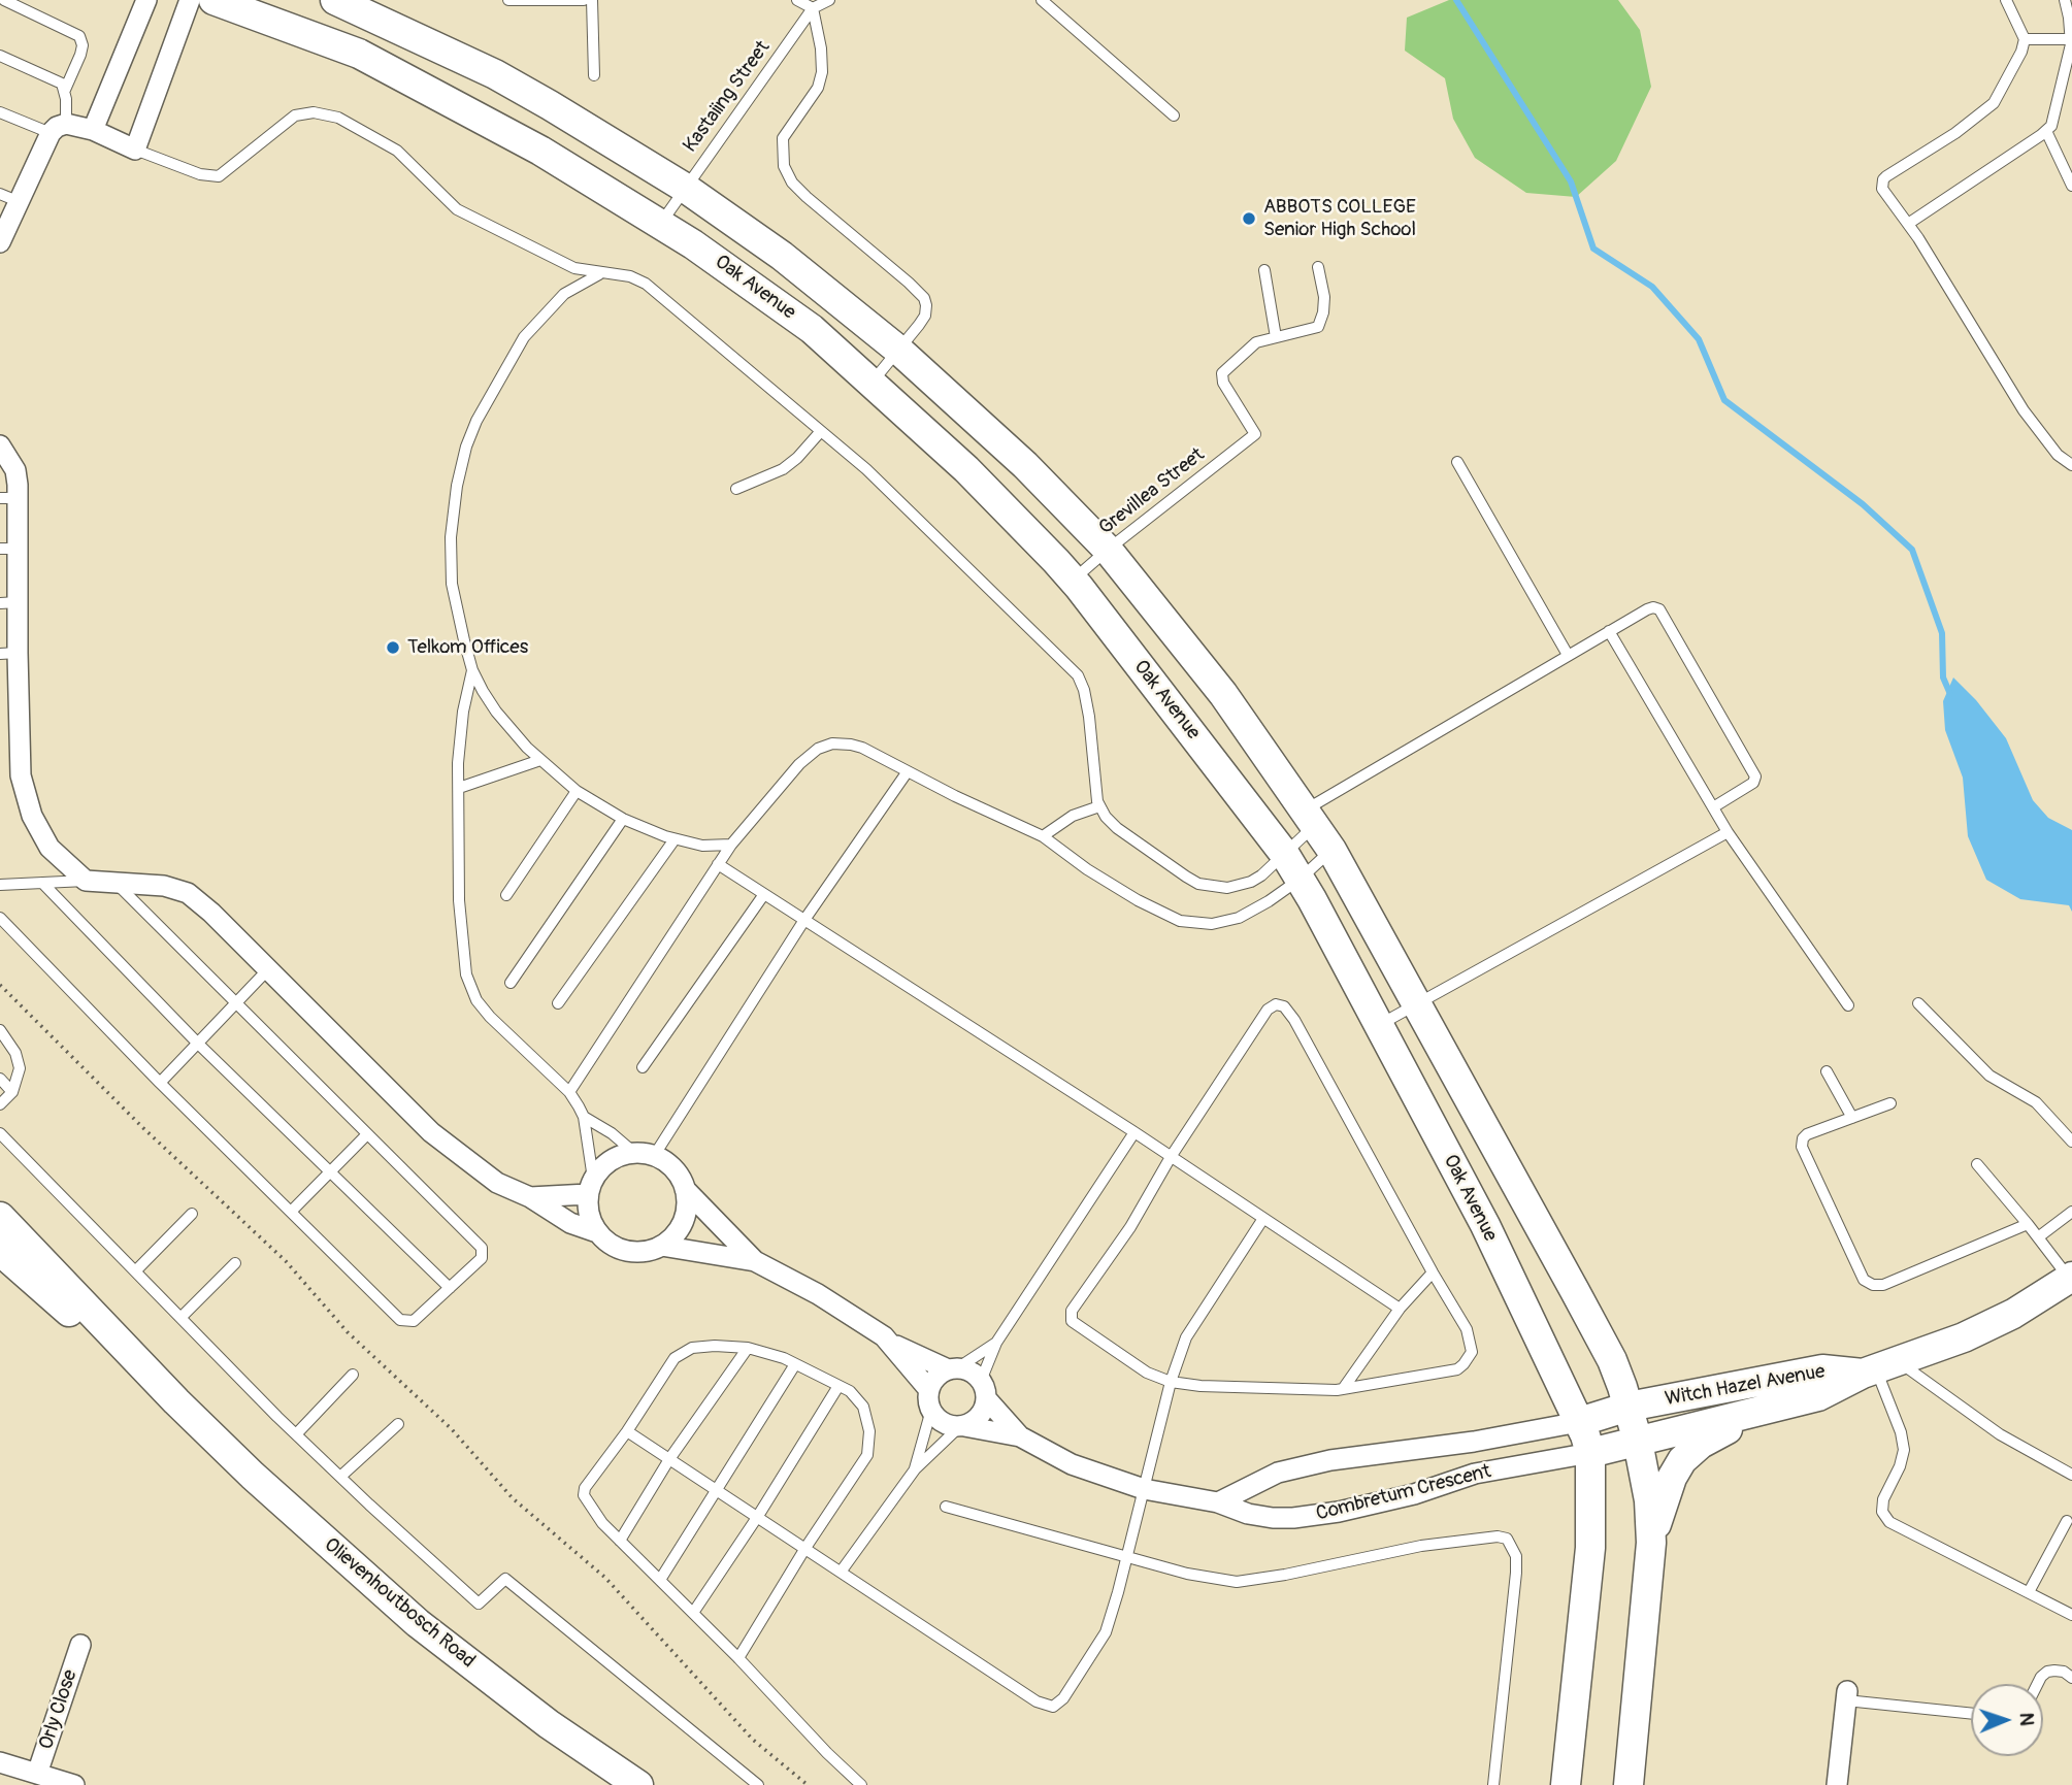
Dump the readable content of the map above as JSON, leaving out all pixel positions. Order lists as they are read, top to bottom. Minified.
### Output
{"streets":{"street":["Oak Avenue","Witch Hazel Avenue","Combretum Crescent","Olievenhoutbosch Road","Orly Close"],"lane":["Kastaiing Street","Grevillea Street"]},"crossings":[["Kastaiing Street","Oak Avenue"],["Oak Avenue","Grevillea Street"],["Oak Avenue","Witch Hazel Avenue"],["Oak Avenue","Combretum Crescent"],["Witch Hazel Avenue","Combretum Crescent"]],"places":["ABBOTS COLLEGE Senior High School","Telkom Offices"],"north":"right"}
